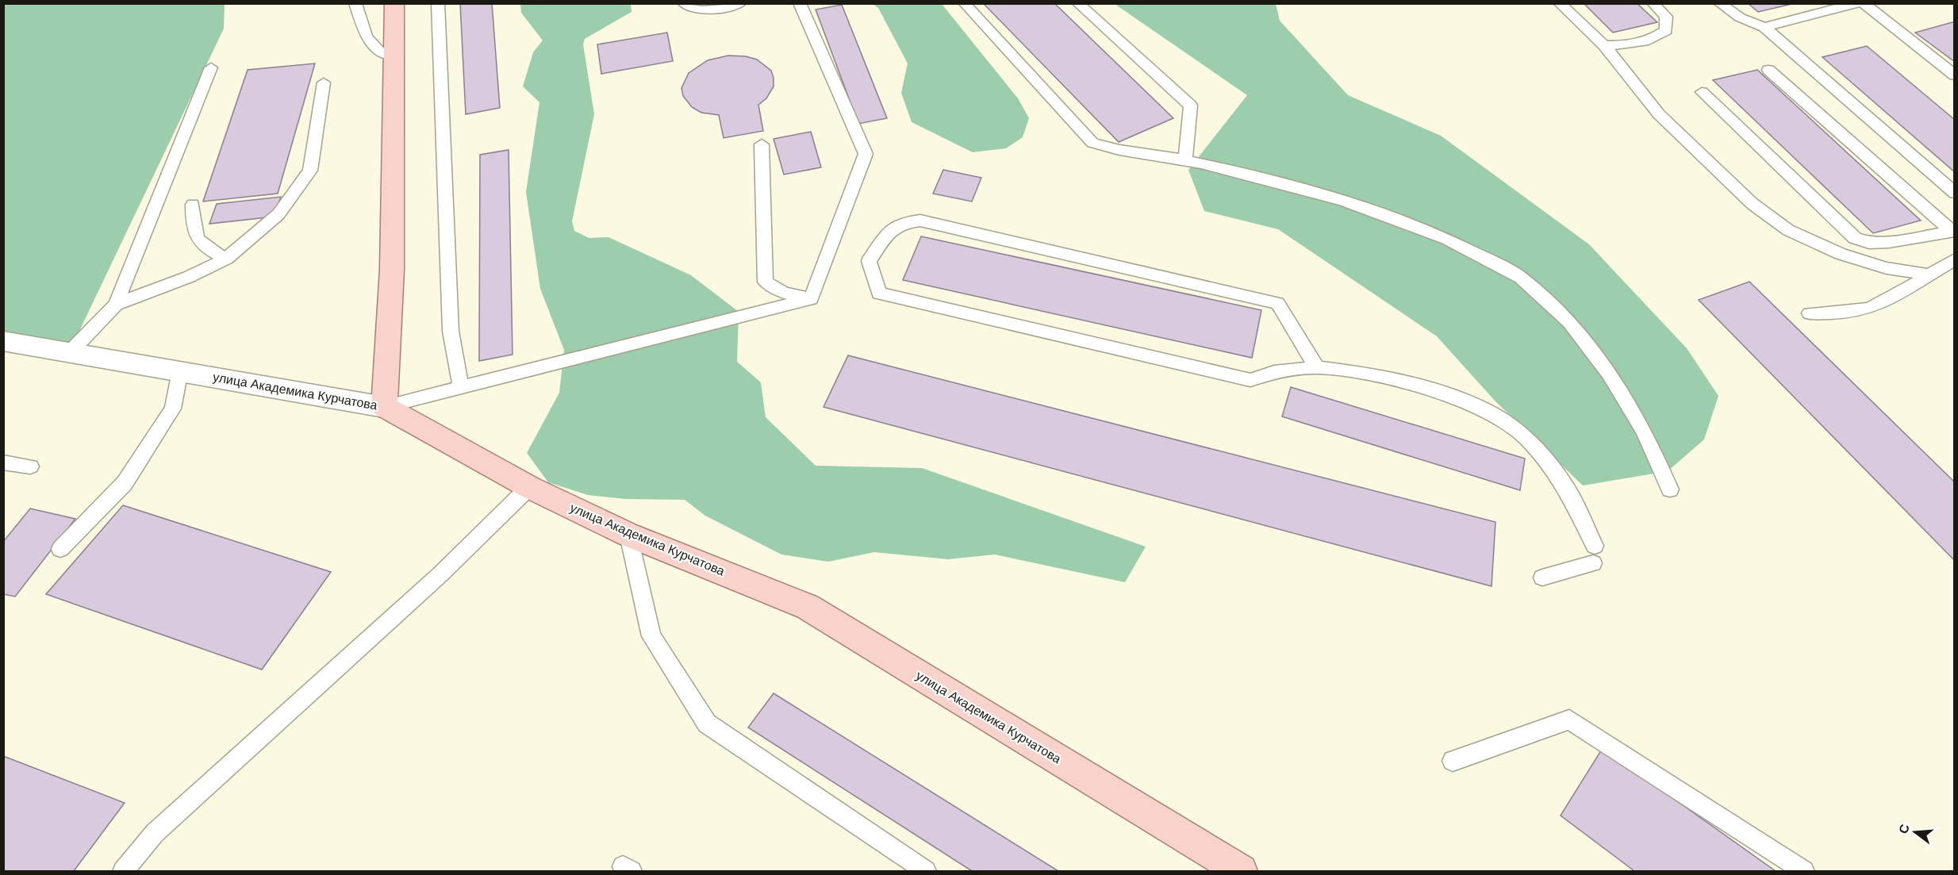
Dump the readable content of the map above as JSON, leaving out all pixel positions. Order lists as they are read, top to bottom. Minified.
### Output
{"streets":{"main road":["улица Академика Курчатова"]},"north":"left"}
